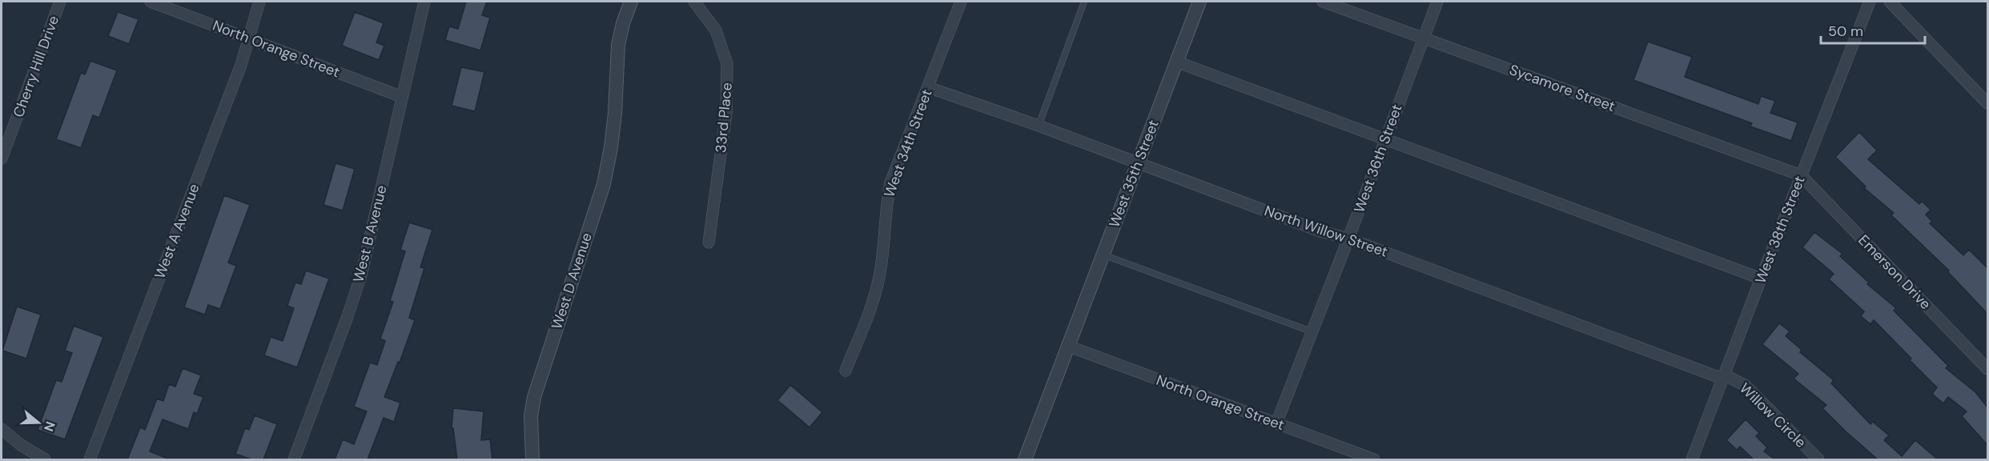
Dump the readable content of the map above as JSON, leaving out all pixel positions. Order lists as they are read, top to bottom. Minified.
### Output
{"streets":{"street":["North Orange Street","Cherry Hill Drive","Sycamore Street","33rd Place","West 34th Street","West 36th Street","West 35th Street","West 38th Street","West A Avenue","North Willow Street","West B Avenue","Emerson Drive","West D Avenue","Willow Circle"]},"crossings":[["North Orange Street","West 36th Street"],["North Orange Street","West 35th Street"],["North Orange Street","West A Avenue"],["North Orange Street","West B Avenue"],["Sycamore Street","West 36th Street"],["Sycamore Street","West 38th Street"],["Sycamore Street","Emerson Drive"],["West 34th Street","North Willow Street"],["West 36th Street","North Willow Street"],["West 35th Street","North Willow Street"],["West 38th Street","North Willow Street"],["West 38th Street","Emerson Drive"],["West 38th Street","Willow Circle"],["North Willow Street","Willow Circle"]],"scale_bar":"50 m","north":"right"}
